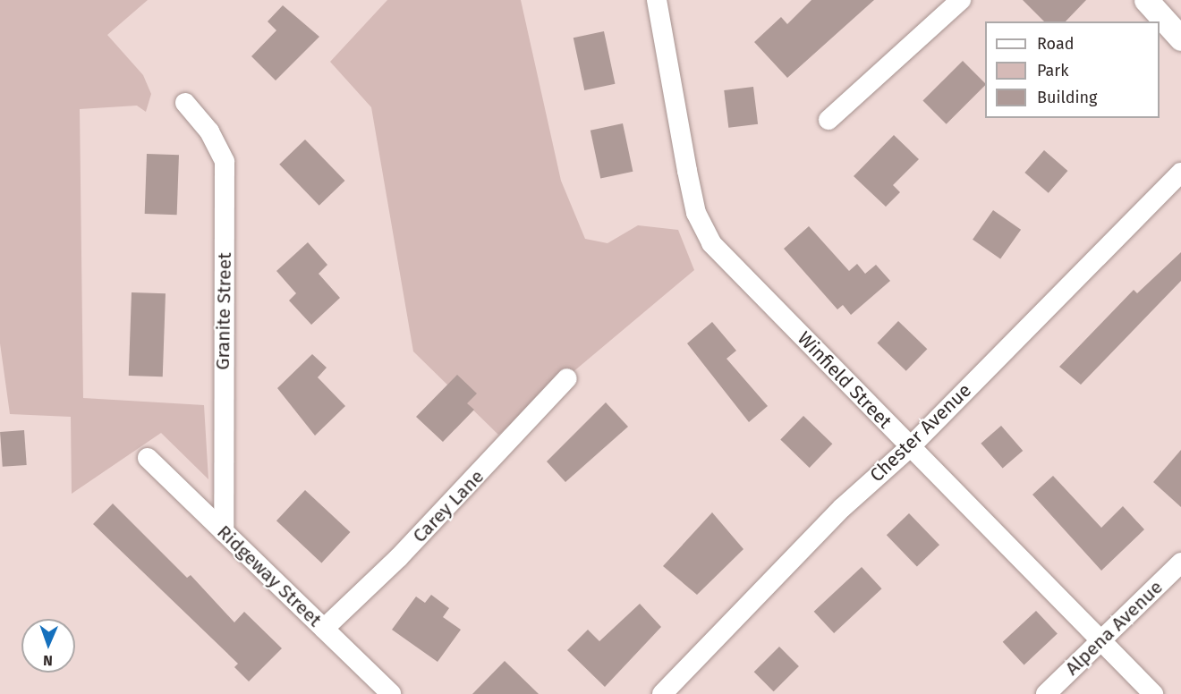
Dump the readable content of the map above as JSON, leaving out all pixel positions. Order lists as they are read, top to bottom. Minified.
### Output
{"streets":{"street":["Granite Street","Winfield Street","Chester Avenue","Carey Lane","Ridgeway Street","Alpena Avenue"]},"crossings":[["Granite Street","Ridgeway Street"],["Winfield Street","Chester Avenue"],["Winfield Street","Alpena Avenue"],["Carey Lane","Ridgeway Street"]],"legend":["Road","Park","Building"],"north":"bottom"}
